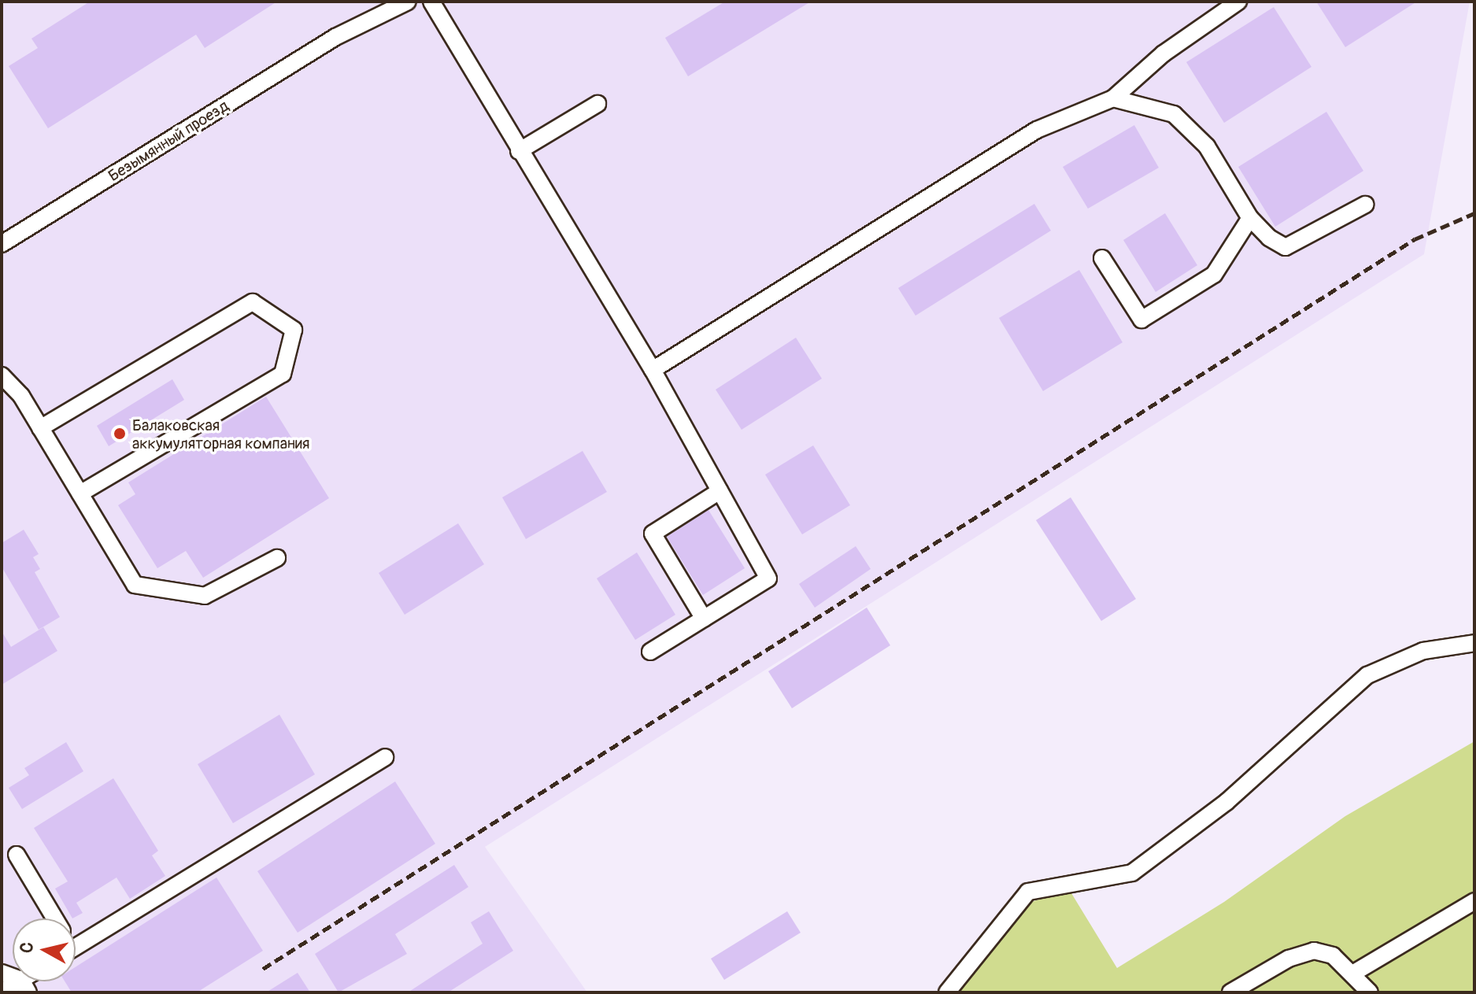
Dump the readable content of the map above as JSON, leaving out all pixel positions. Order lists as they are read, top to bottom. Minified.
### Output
{"streets":{"street":["Безымянный проезд"]},"places":["Балаковская аккумуляторная компания"],"north":"left"}
